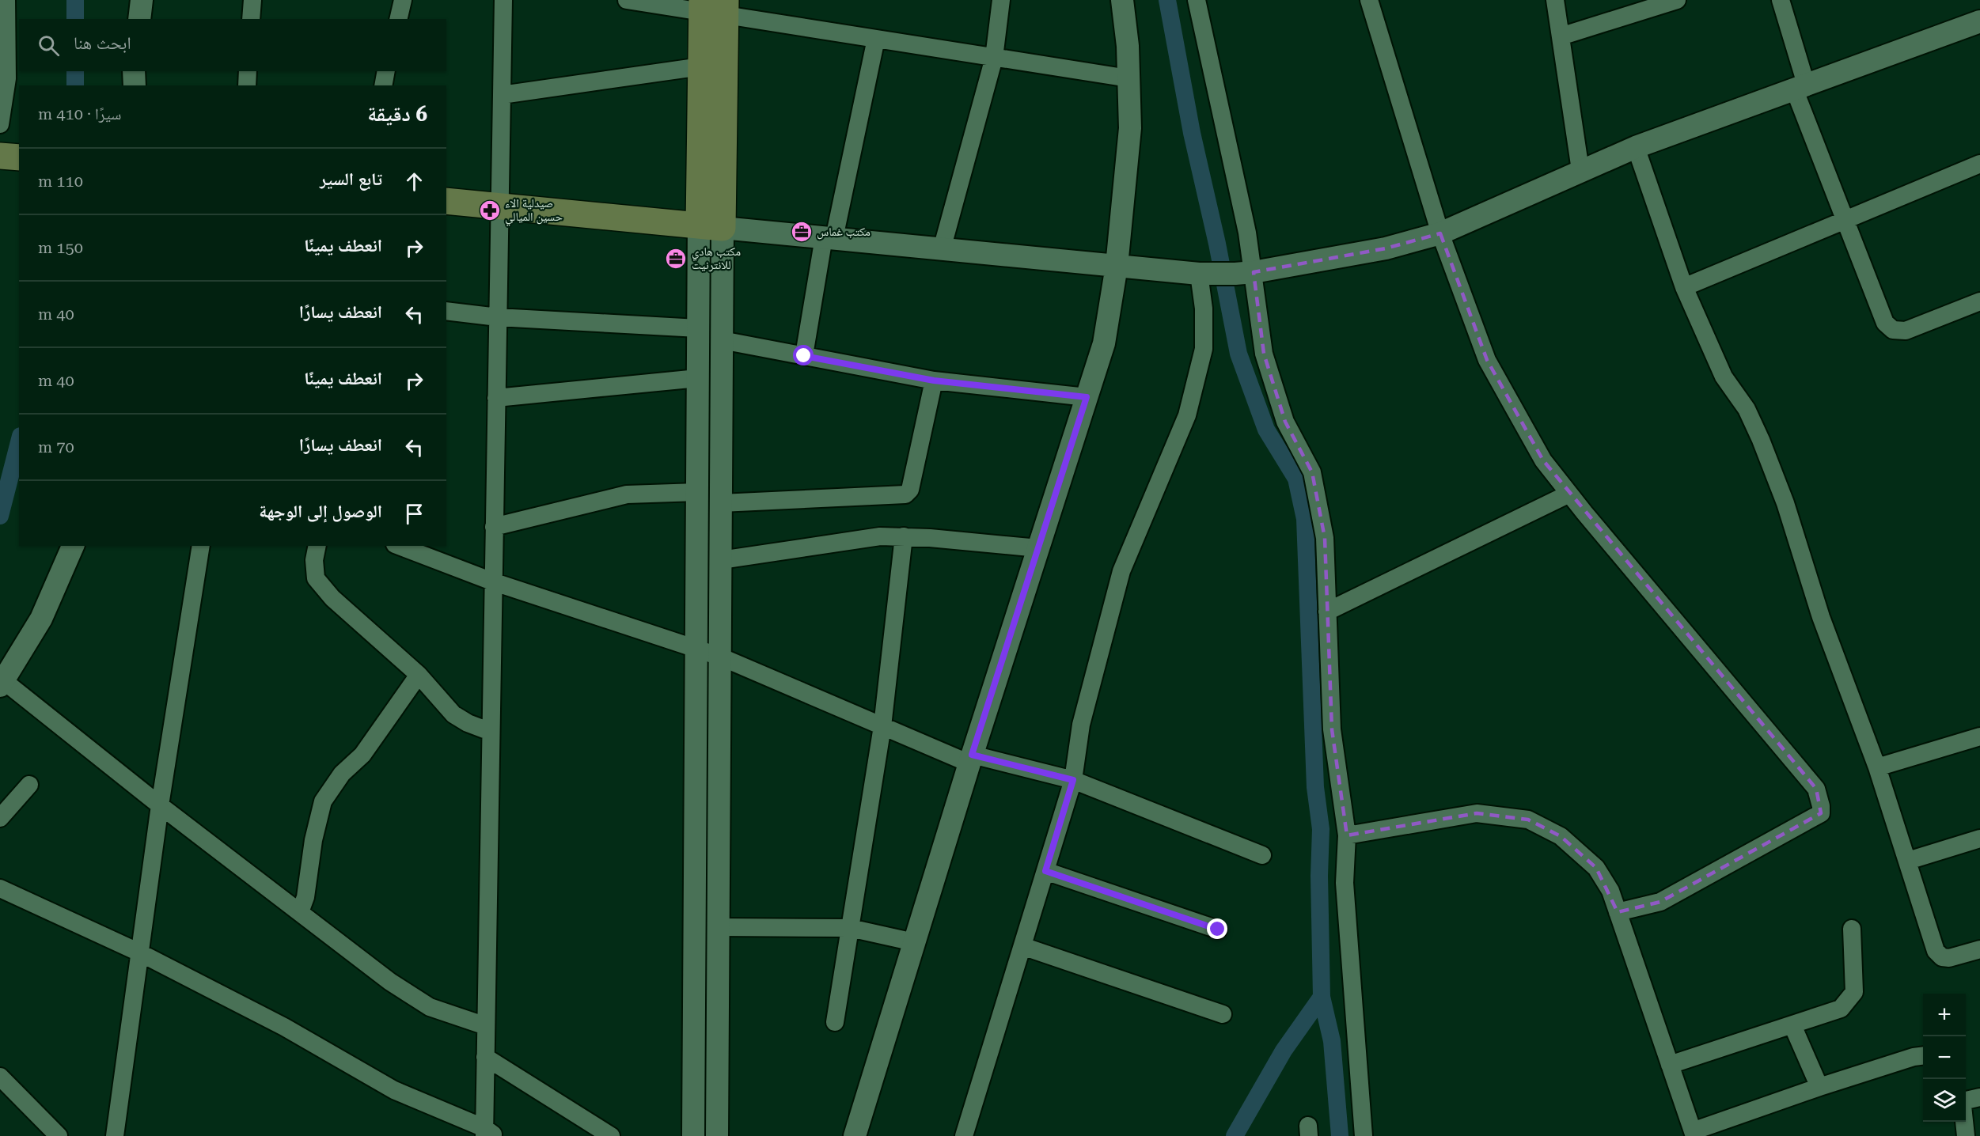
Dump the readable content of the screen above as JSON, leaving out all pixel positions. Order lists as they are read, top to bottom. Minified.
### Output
{"places":{"pharmacy":["صيدلية الاء حسين الميالي"],"office":["مكتب غماس","مكتب هادي للانترنيت"]},"page":{"search":"ابحث هنا","heading":["6 دقيقة","سيرًا · 410 m"],"list":[["تابع السير","110 m"],["انعطف يمينًا","150 m"],["انعطف يسارًا","40 m"],["انعطف يمينًا","40 m"],["انعطف يسارًا","70 m"],"الوصول إلى الوجهة"],"map_buttons":["+","−"]}}
